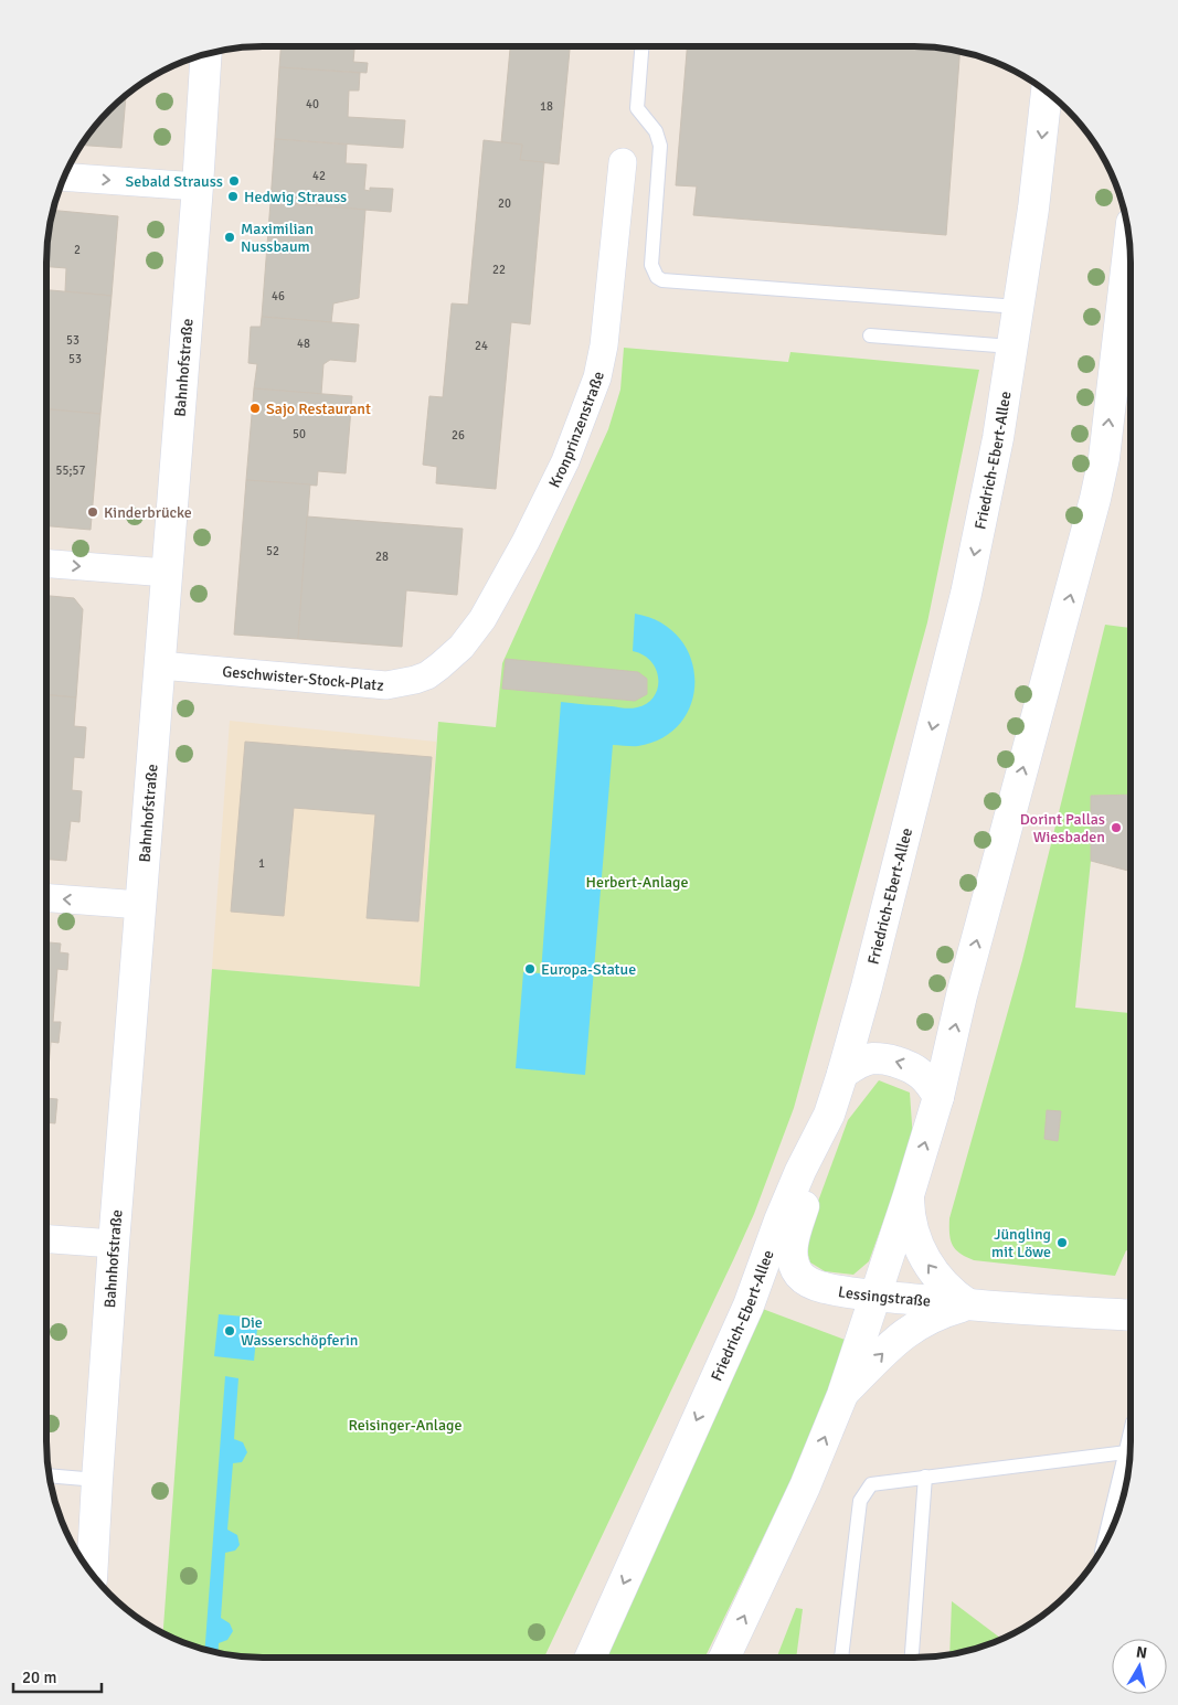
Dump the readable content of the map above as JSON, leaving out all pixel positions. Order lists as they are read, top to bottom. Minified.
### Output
{"streets":{"street":["Bahnhofstraße","Kronprinzenstraße","Friedrich-Ebert-Allee","Geschwister-Stock-Platz","Lessingstraße"]},"crossings":[["Bahnhofstraße","Geschwister-Stock-Platz"],["Kronprinzenstraße","Geschwister-Stock-Platz"],["Friedrich-Ebert-Allee","Lessingstraße"]],"parks":["Herbert-Anlage","Reisinger-Anlage"],"places":["Sebald Strauss","Hedwig Strauss","Maximilian Nussbaum","Sajo Restaurant","Kinderbrücke","Dorint Pallas Wiesbaden","Europa-Statue","Jüngling mit Löwe","Die Wasserschöpferin"],"house_numbers":["40","18","42","20","2","22","46","53","48","24","53","50","26","55;57","52","28","1"],"scale_bar":"20 m","north":"top"}
